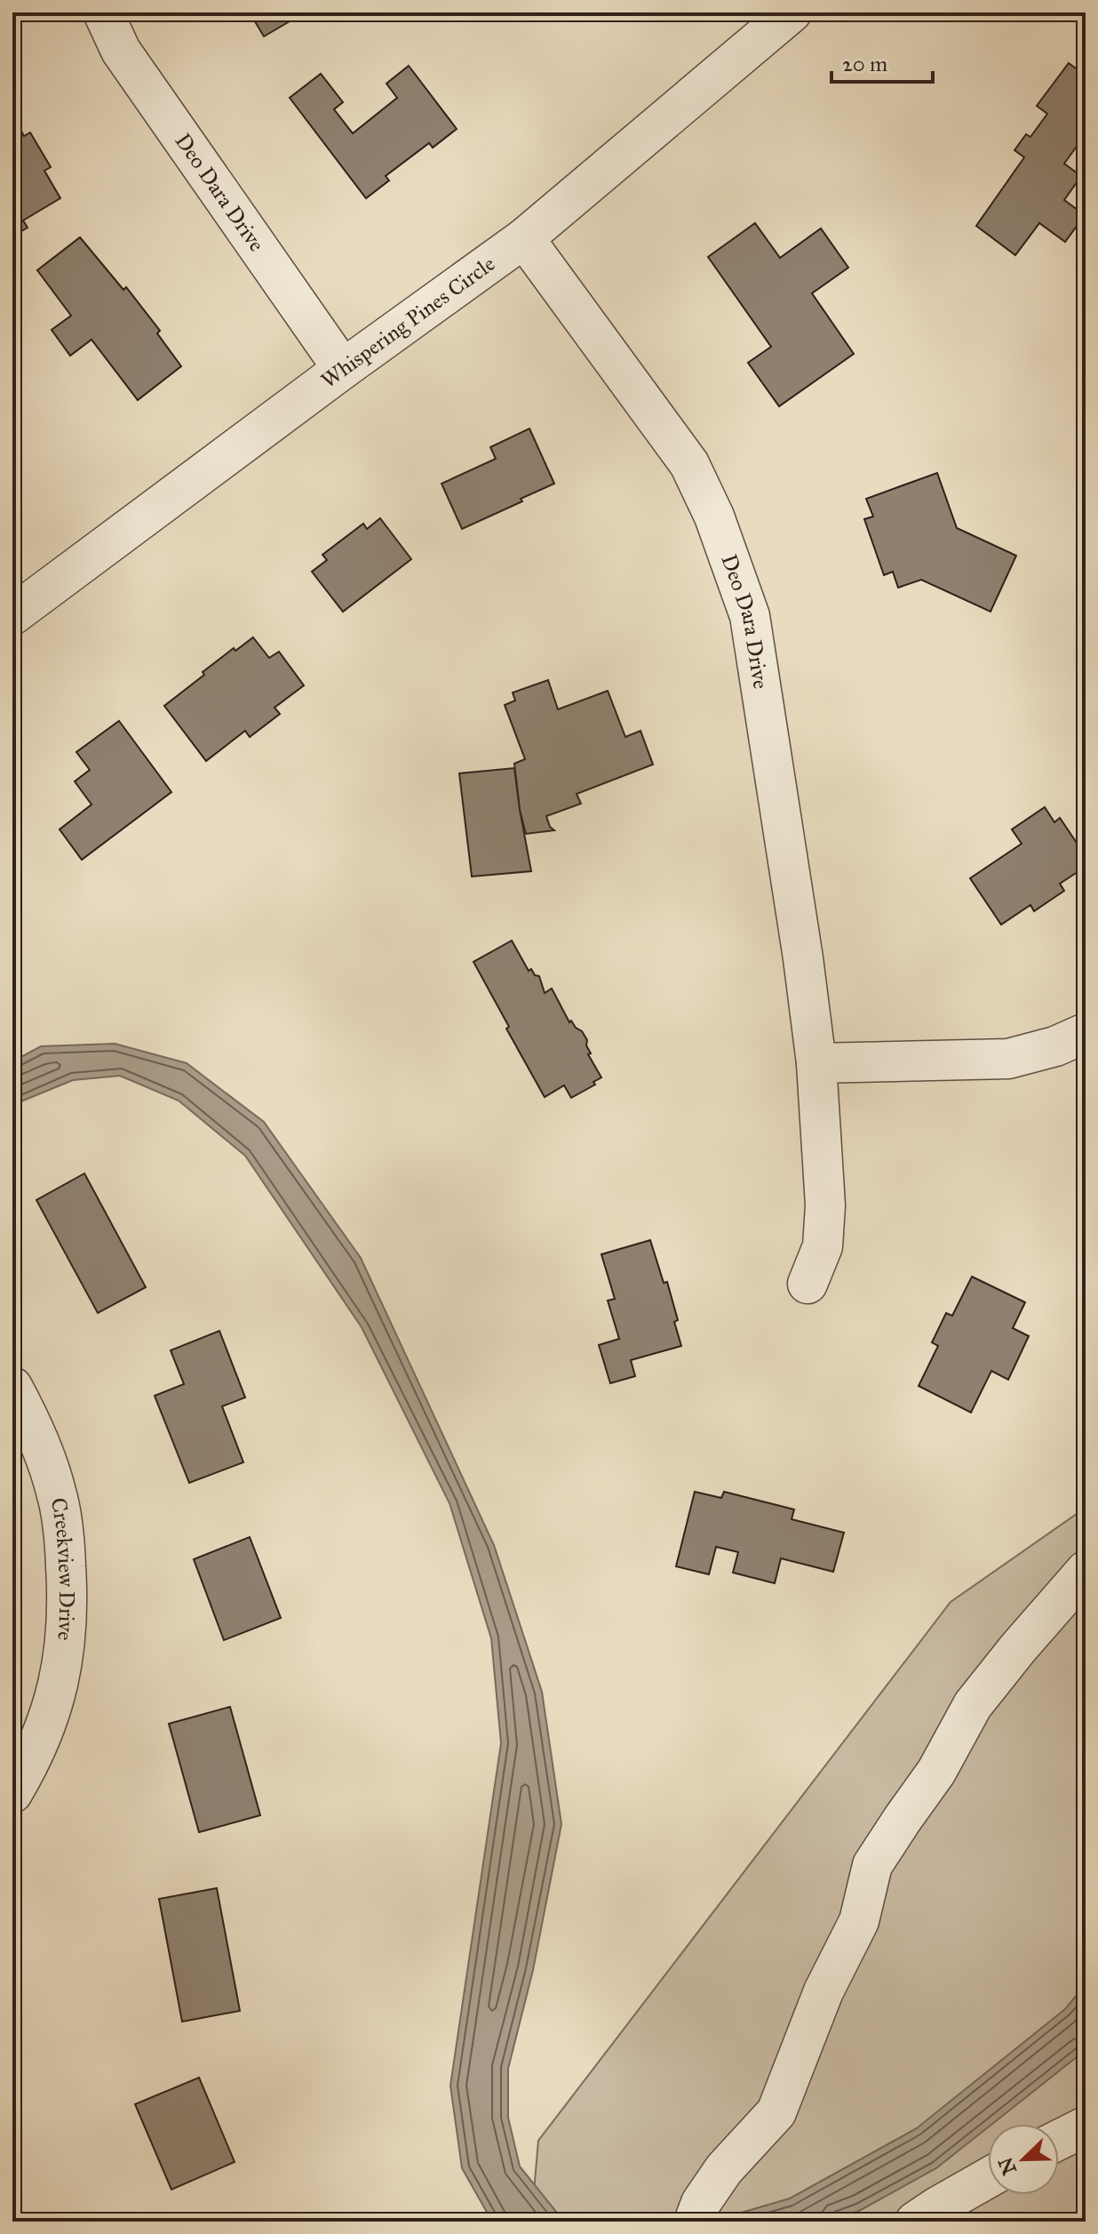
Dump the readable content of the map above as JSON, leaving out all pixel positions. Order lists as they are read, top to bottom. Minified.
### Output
{"streets":{"street":["Deo Dara Drive","Whispering Pines Circle","Creekview Drive"]},"crossings":[["Deo Dara Drive","Whispering Pines Circle"]],"scale_bar":"20 m","north":"bottom left"}
